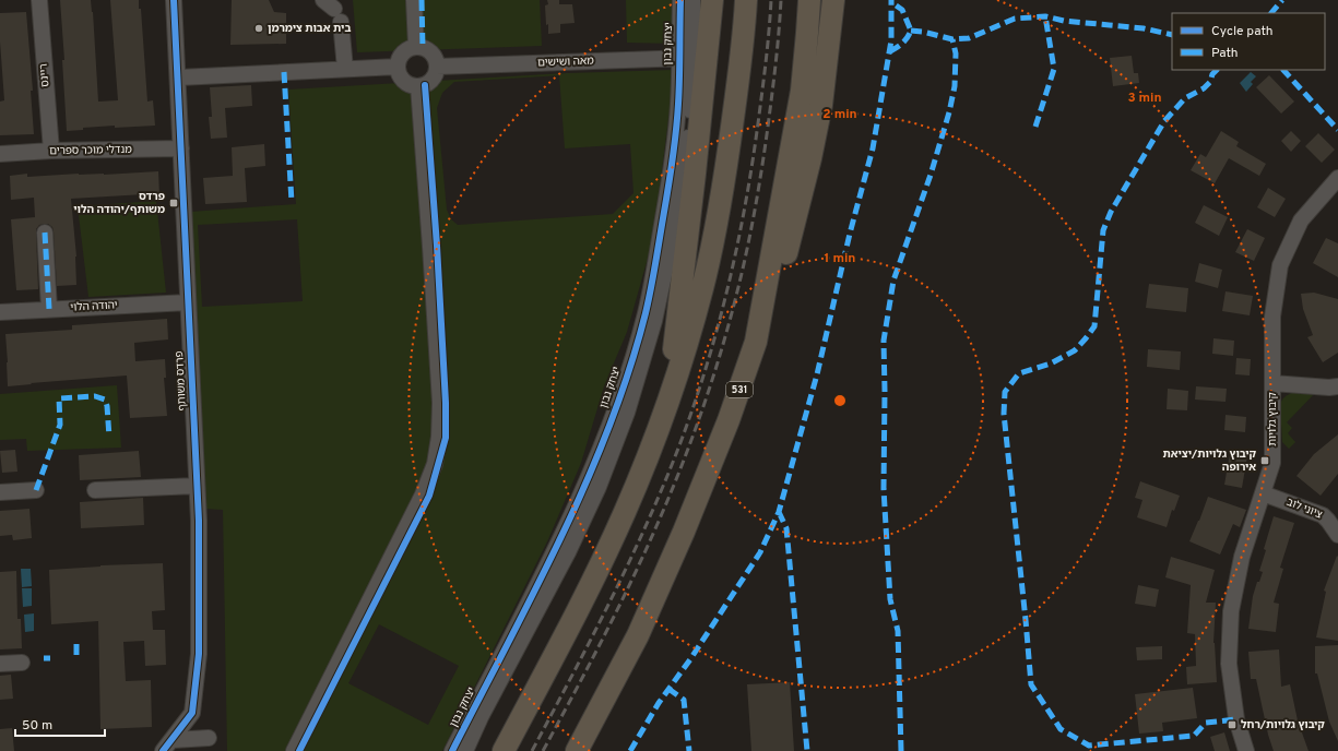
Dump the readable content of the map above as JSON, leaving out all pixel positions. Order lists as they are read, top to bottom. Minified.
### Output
{"streets":{"highway":["531"],"street":["יצחק נבון","מאה ושישים","ריינס","מנדלי מוכר ספרים","יהודה הלוי","פרדס משותף","קיבוץ גלויות","ציוני לוב"]},"crossings":[["יצחק נבון","מאה ושישים"],["ריינס","מנדלי מוכר ספרים"],["מנדלי מוכר ספרים","פרדס משותף"],["יהודה הלוי","פרדס משותף"],["קיבוץ גלויות","ציוני לוב"]],"places":{"other":["בית אבות צימרמן"],"transit":["פרדס משותף/יהודה הלוי","קיבוץ גלויות/יציאת אירופה","קיבוץ גלויות/רחל"]},"legend":["Cycle path","Path"],"scale_bar":"50 m","rings":["3 min","2 min","1 min"]}
